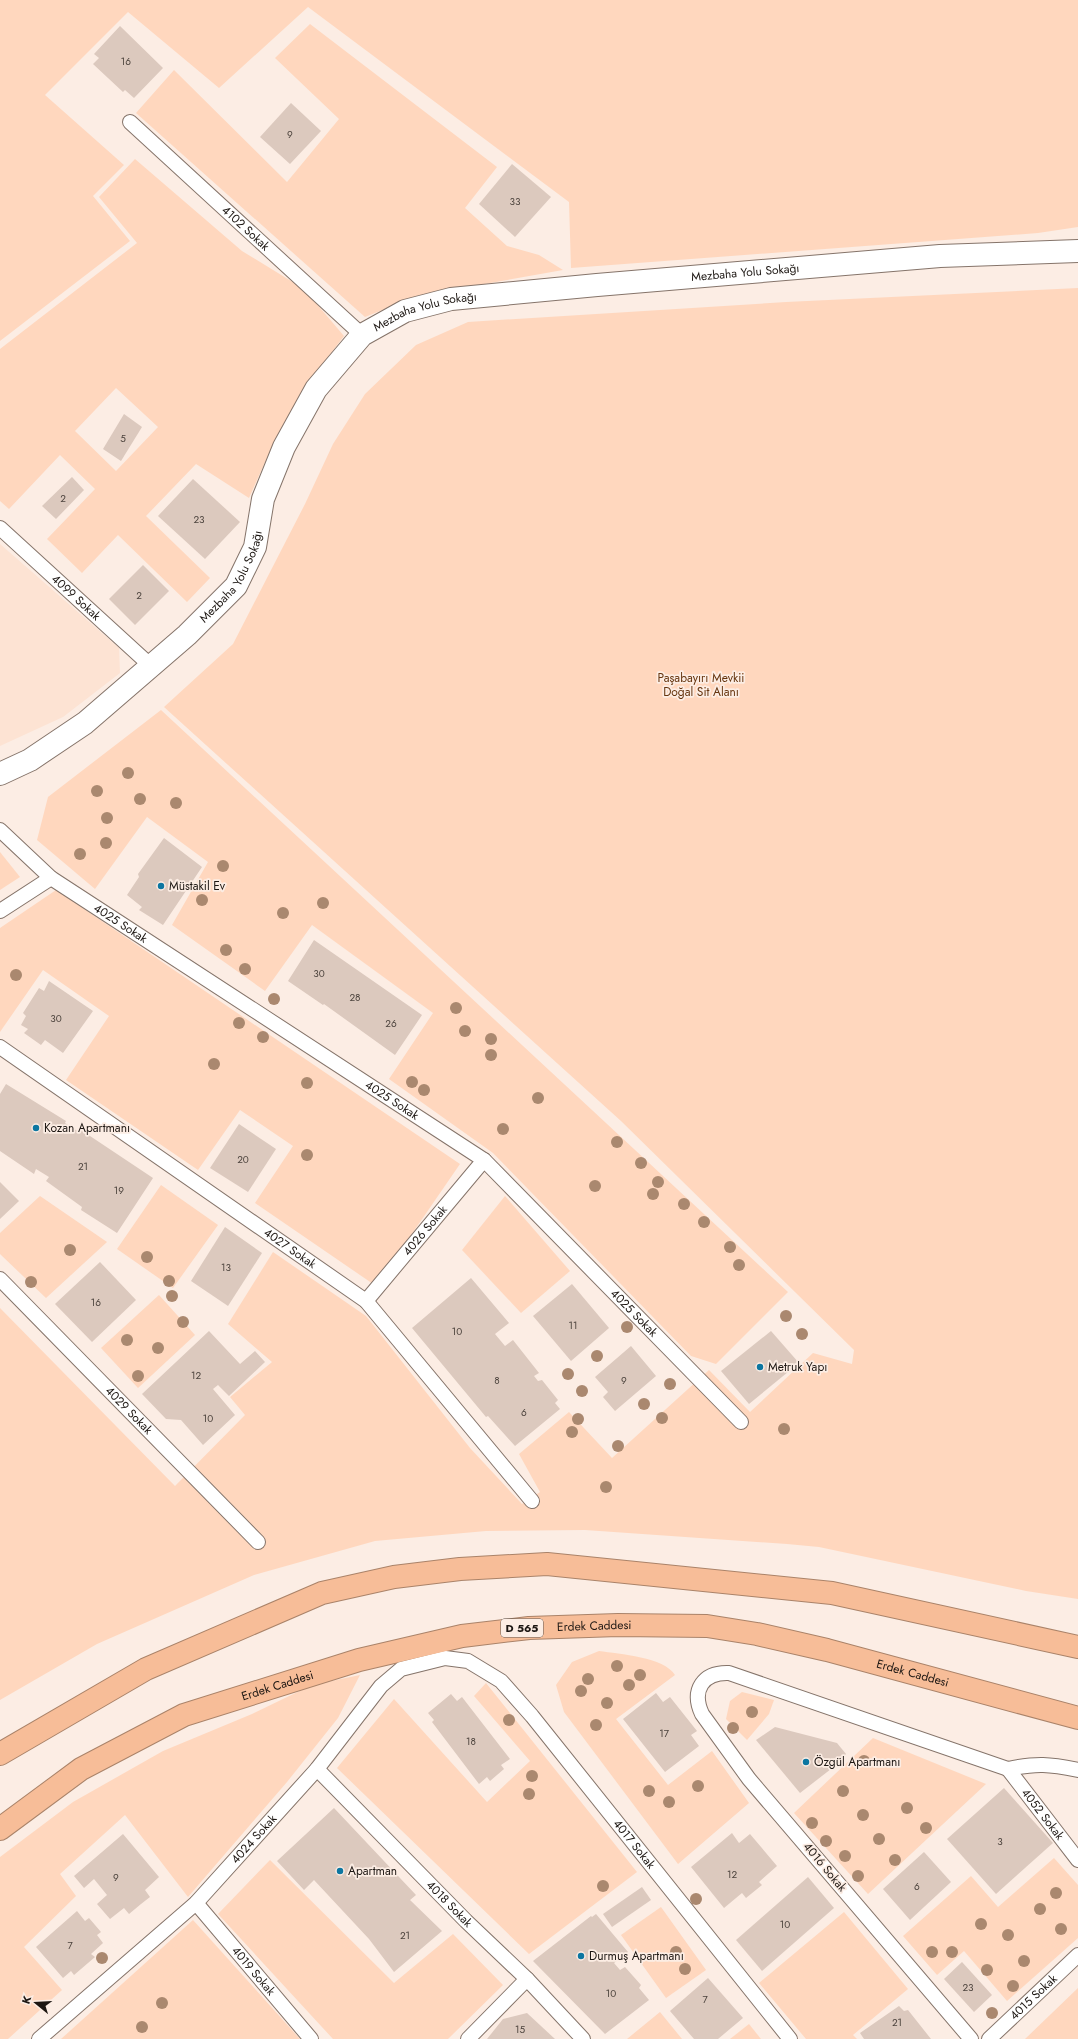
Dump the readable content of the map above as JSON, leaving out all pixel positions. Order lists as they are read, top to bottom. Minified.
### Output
{"streets":{"highway":["Erdek Caddesi","D 565"],"street":["Mezbaha Yolu Sokağı"],"lane":["4102 Sokak","4099 Sokak","4025 Sokak","4026 Sokak","4027 Sokak","4029 Sokak","4052 Sokak","4024 Sokak","4017 Sokak","4016 Sokak","4018 Sokak","4019 Sokak","4015 Sokak"]},"crossings":[["4102 Sokak","Mezbaha Yolu Sokağı"],["Mezbaha Yolu Sokağı","4099 Sokak"],["4025 Sokak","4026 Sokak"],["4026 Sokak","4027 Sokak"],["4052 Sokak","4016 Sokak"],["4024 Sokak","4017 Sokak"],["4024 Sokak","4018 Sokak"],["4024 Sokak","4019 Sokak"]],"parks":["Paşabayırı Mevkii Doğal Sit Alanı"],"places":["Müstakil Ev","Kozan Apartmanı","Metruk Yapı","Özgül Apartmanı","Apartman","Durmuş Apartmanı"],"house_numbers":["16","9","33","5","2","23","2","30","28","30","26","20","21","19","13","16","11","10","12","8","9","6","10","17","18","3","12","9","6","10","21","7","23","10","7","21","15"],"north":"left"}
